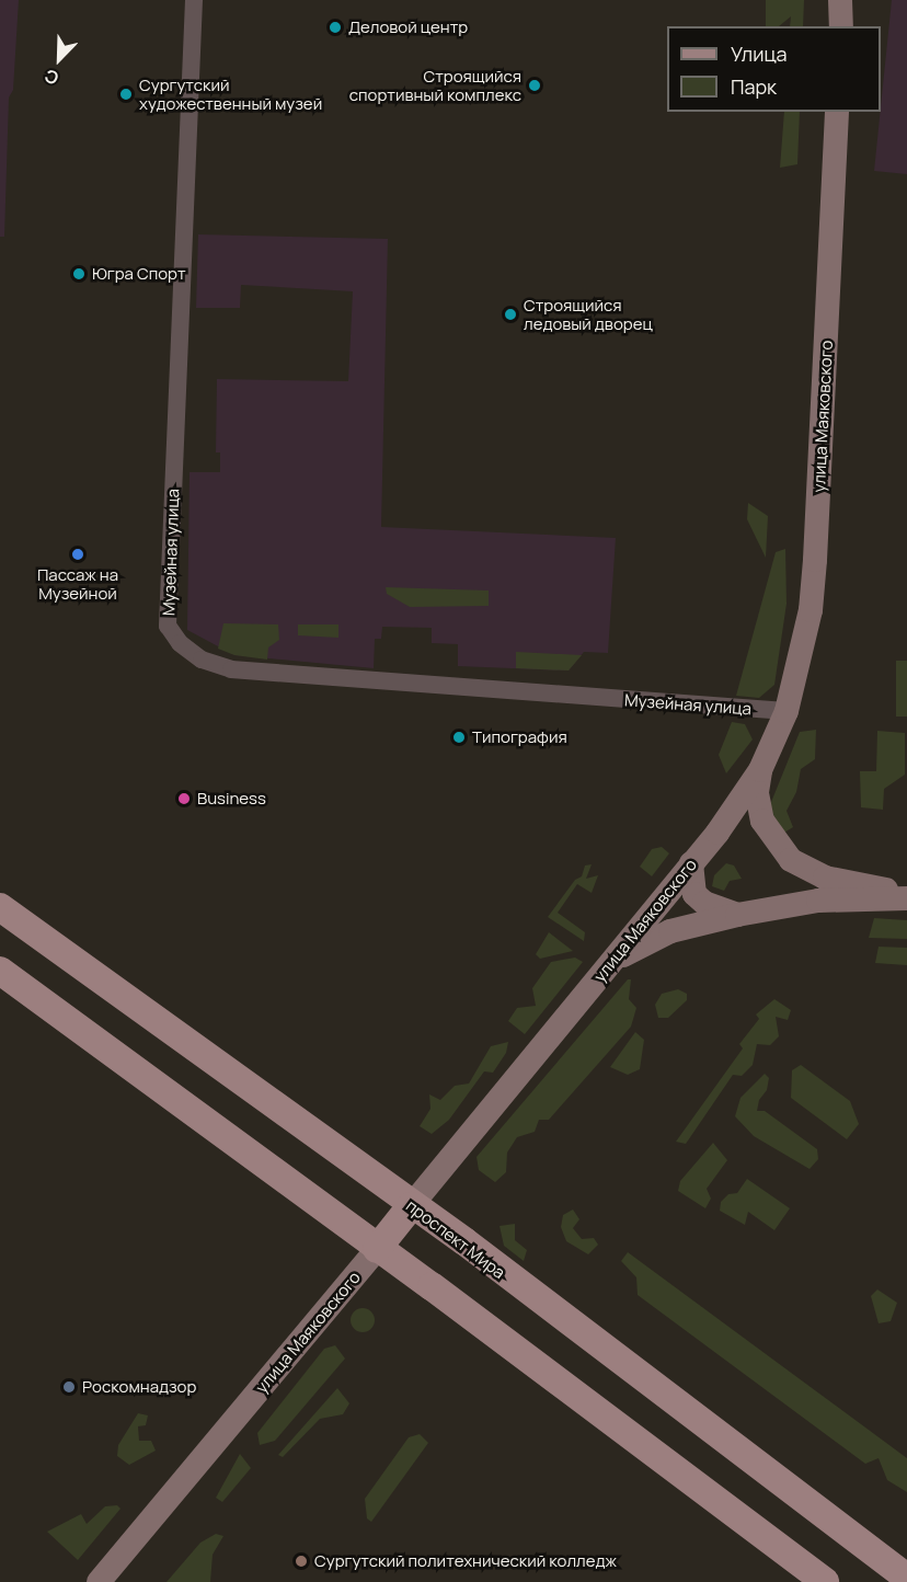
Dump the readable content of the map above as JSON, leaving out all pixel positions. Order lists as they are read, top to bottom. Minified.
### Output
{"streets":{"main road":["улица Маяковского","проспект Мира"],"street":["Музейная улица"]},"crossings":[["улица Маяковского","Музейная улица"],["улица Маяковского","проспект Мира"]],"places":["Деловой центр","Строящийся спортивный комплекс","Сургутский художественный музей","Югра Спорт","Строящийся ледовый дворец","Пассаж на Музейной","Типография","Business","Роскомнадзор","Сургутский политехнический колледж"],"legend":["Улица","Парк"],"north":"bottom left"}
